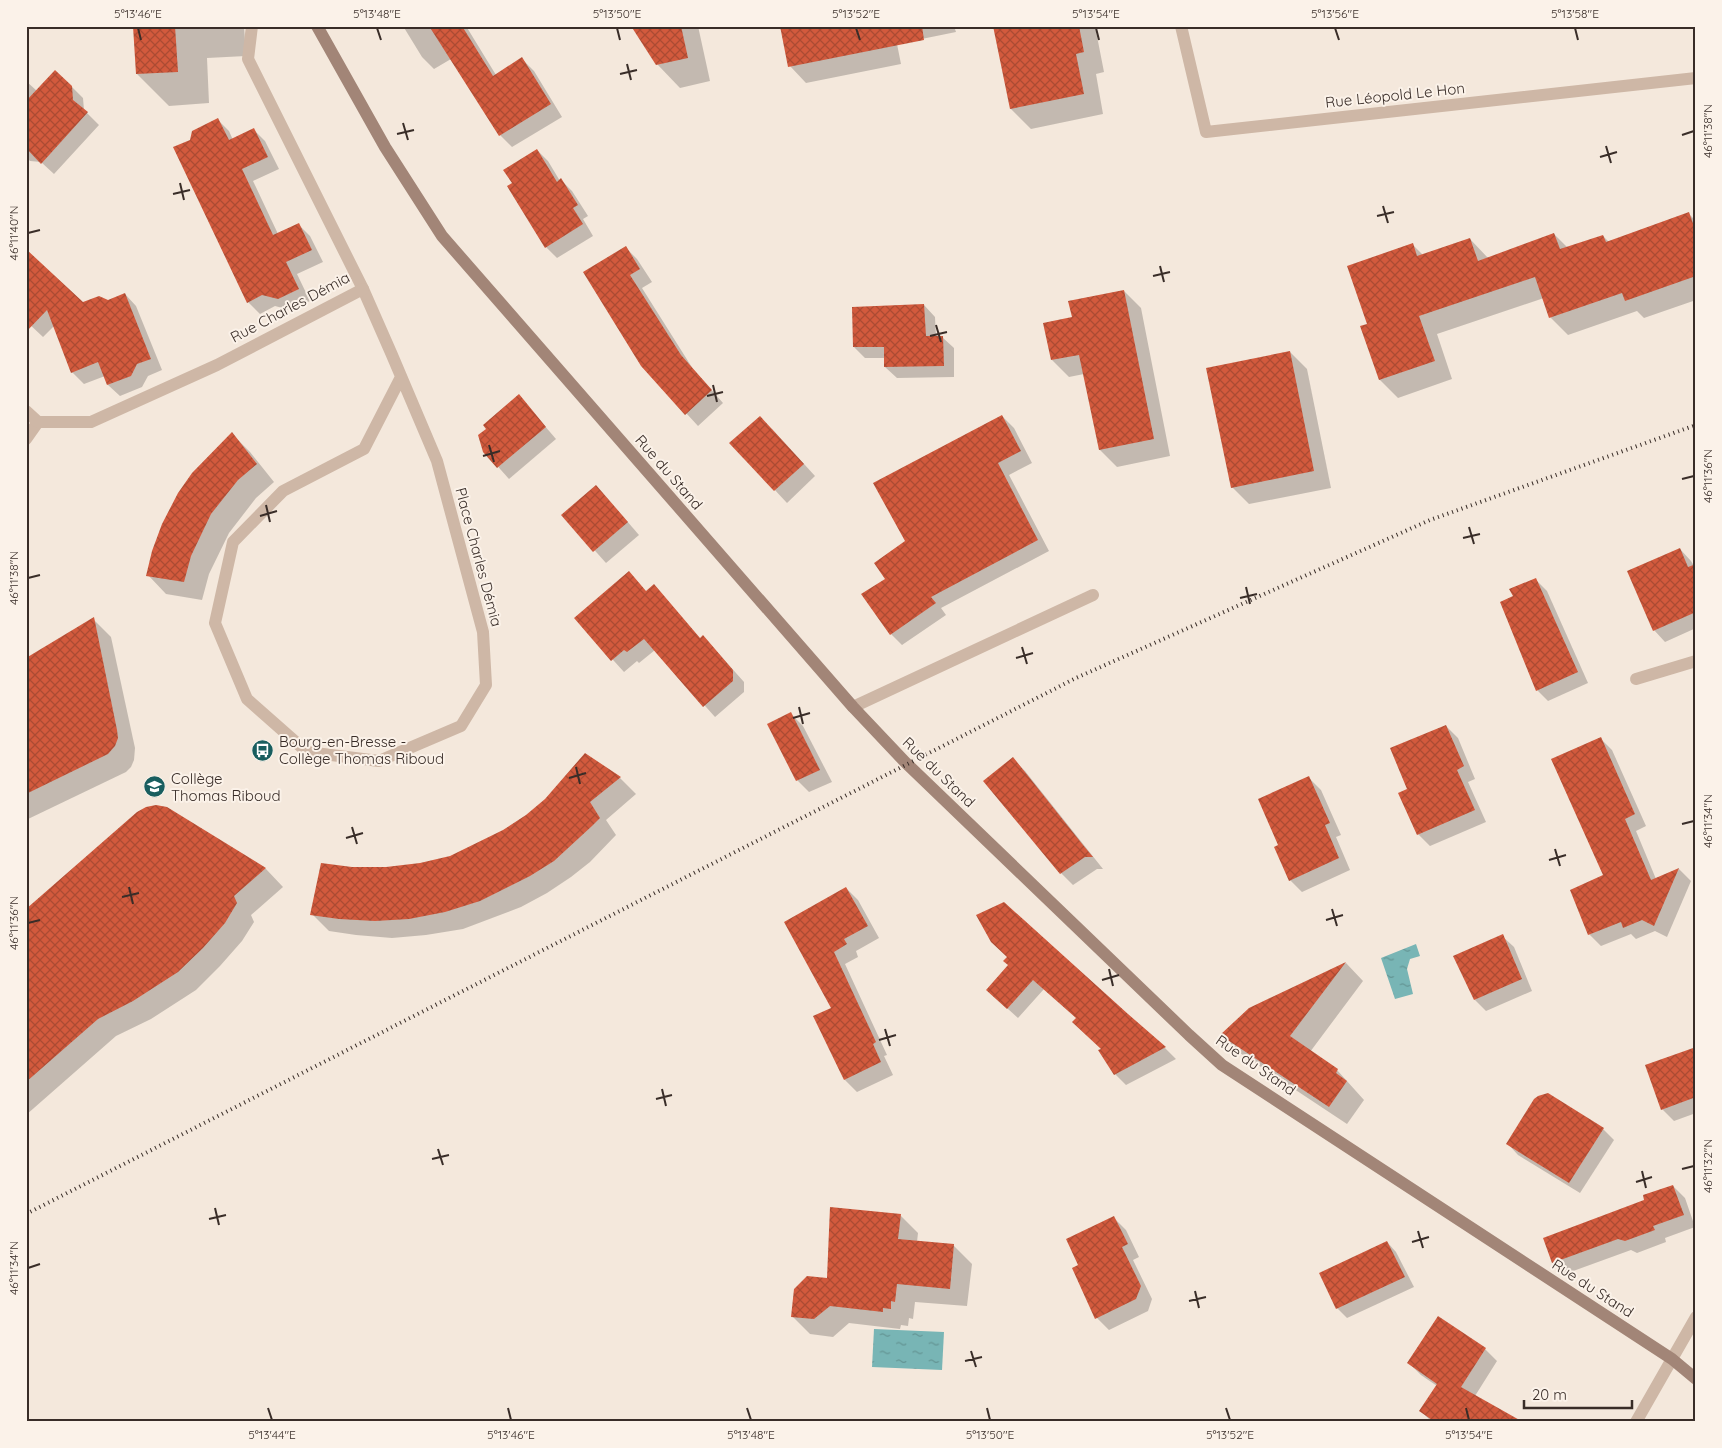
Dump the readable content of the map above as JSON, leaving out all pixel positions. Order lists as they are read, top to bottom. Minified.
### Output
{"streets":{"street":["Rue Léopold Le Hon","Rue Charles Démia","Rue du Stand","Place Charles Démia"]},"crossings":[["Rue Charles Démia","Place Charles Démia"]],"places":{"bus stop":["Bourg-en-Bresse - Collège Thomas Riboud"],"school or university":["Collège Thomas Riboud"]},"scale_bar":"20 m","coordinates":["5°13'46\"E","5°13'48\"E","5°13'50\"E","5°13'52\"E","5°13'54\"E","5°13'56\"E","5°13'58\"E","46°11'38\"N","46°11'40\"N","46°11'36\"N","46°11'34\"N","46°11'32\"N","5°13'44\"E"]}
